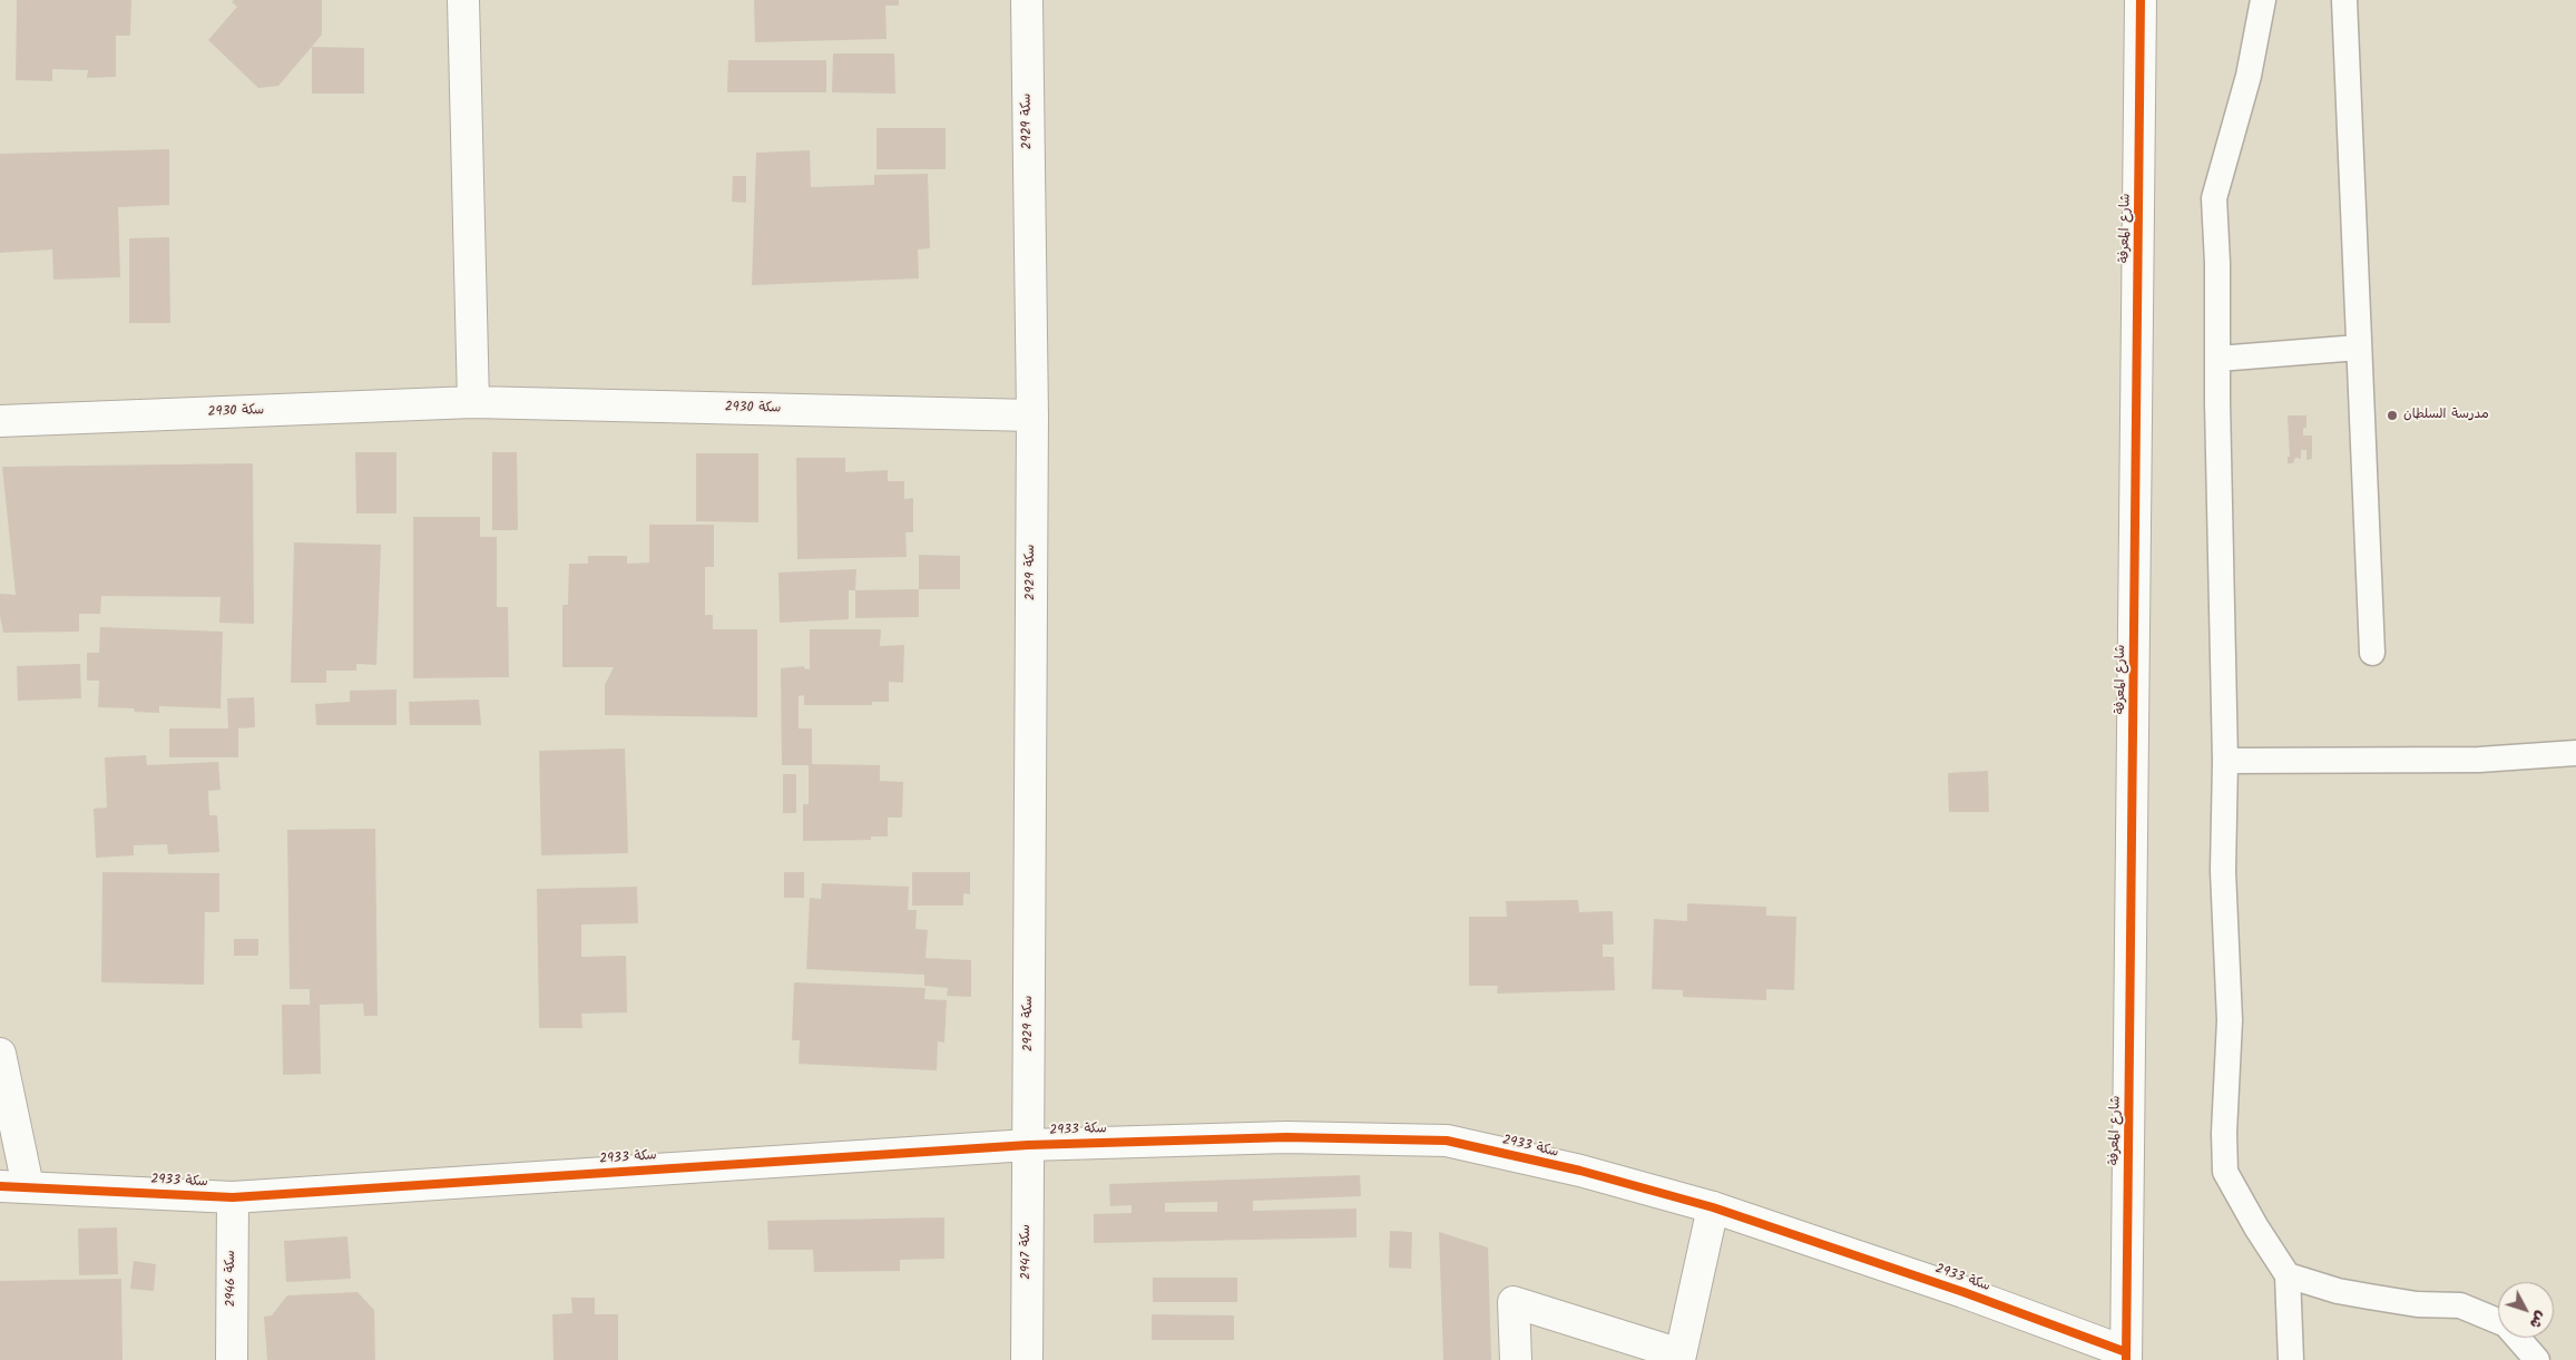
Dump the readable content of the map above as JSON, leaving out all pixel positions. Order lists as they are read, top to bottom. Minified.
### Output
{"streets":{"street":["سكة 2929","شارع المعرفة","سكة 2930","سكة 2933","سكة 2947","سكة 2946"]},"crossings":[["سكة 2929","سكة 2930"],["سكة 2929","سكة 2933"],["سكة 2929","سكة 2947"],["شارع المعرفة","سكة 2933"],["سكة 2933","سكة 2947"],["سكة 2933","سكة 2946"]],"places":["مدرسة السلطان"],"north":"bottom right"}
